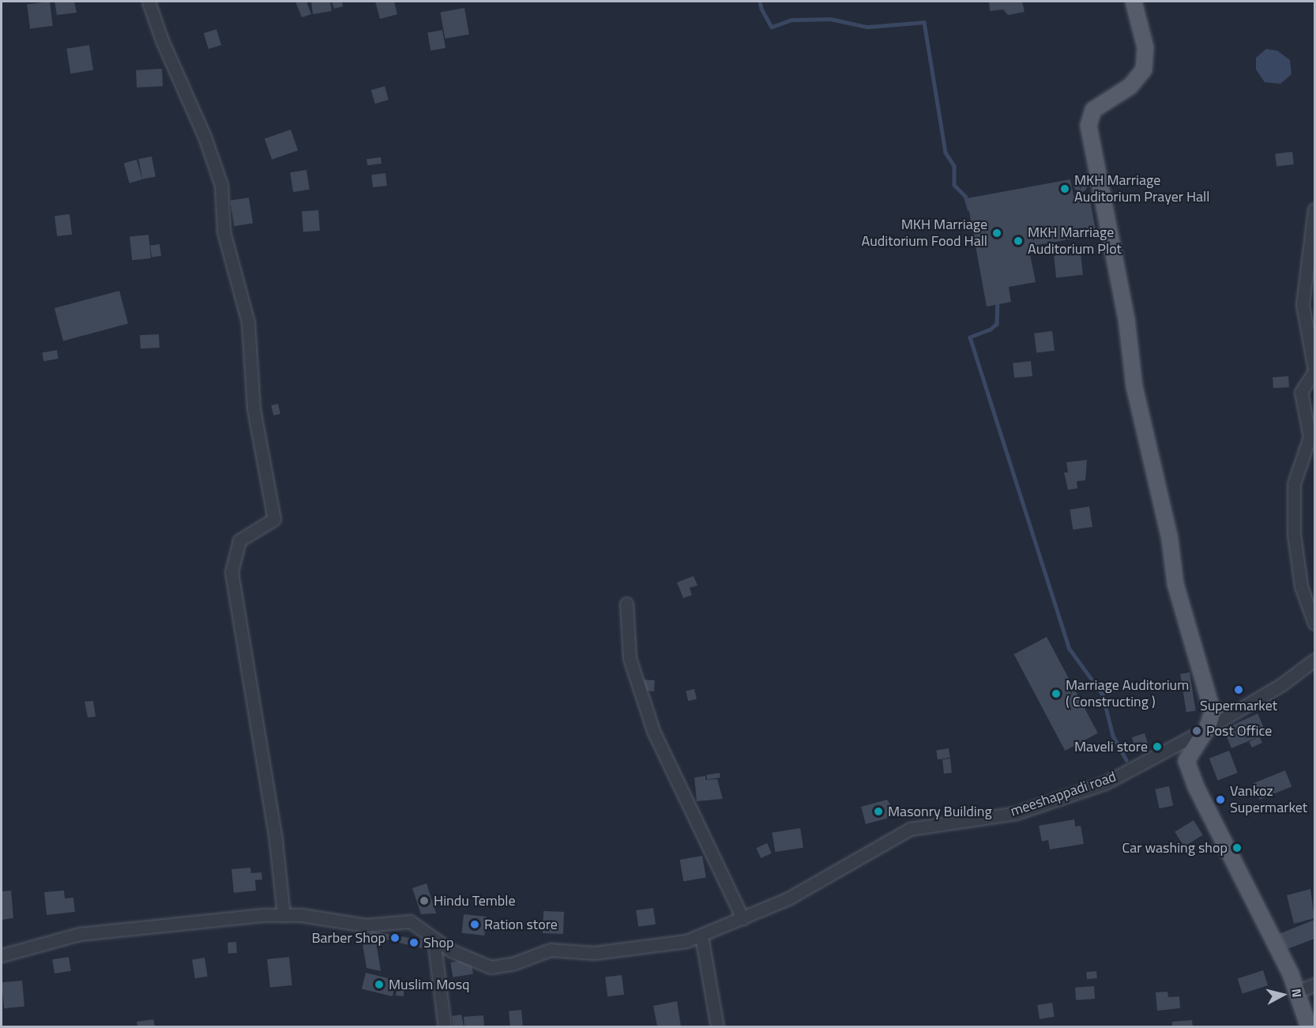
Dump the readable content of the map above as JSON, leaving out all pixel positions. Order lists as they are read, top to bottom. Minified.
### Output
{"streets":{"street":["meeshappadi road"]},"places":["MKH Marriage Auditorium Prayer Hall","MKH Marriage Auditorium Food Hall","MKH Marriage Auditorium Plot","Supermarket","Marriage Auditorium ( Constructing )","Post Office","Maveli store","Vankoz Supermarket","Masonry Building","Car washing shop","Hindu Temble","Ration store","Barber Shop","Shop","Muslim Mosq"],"north":"right"}
